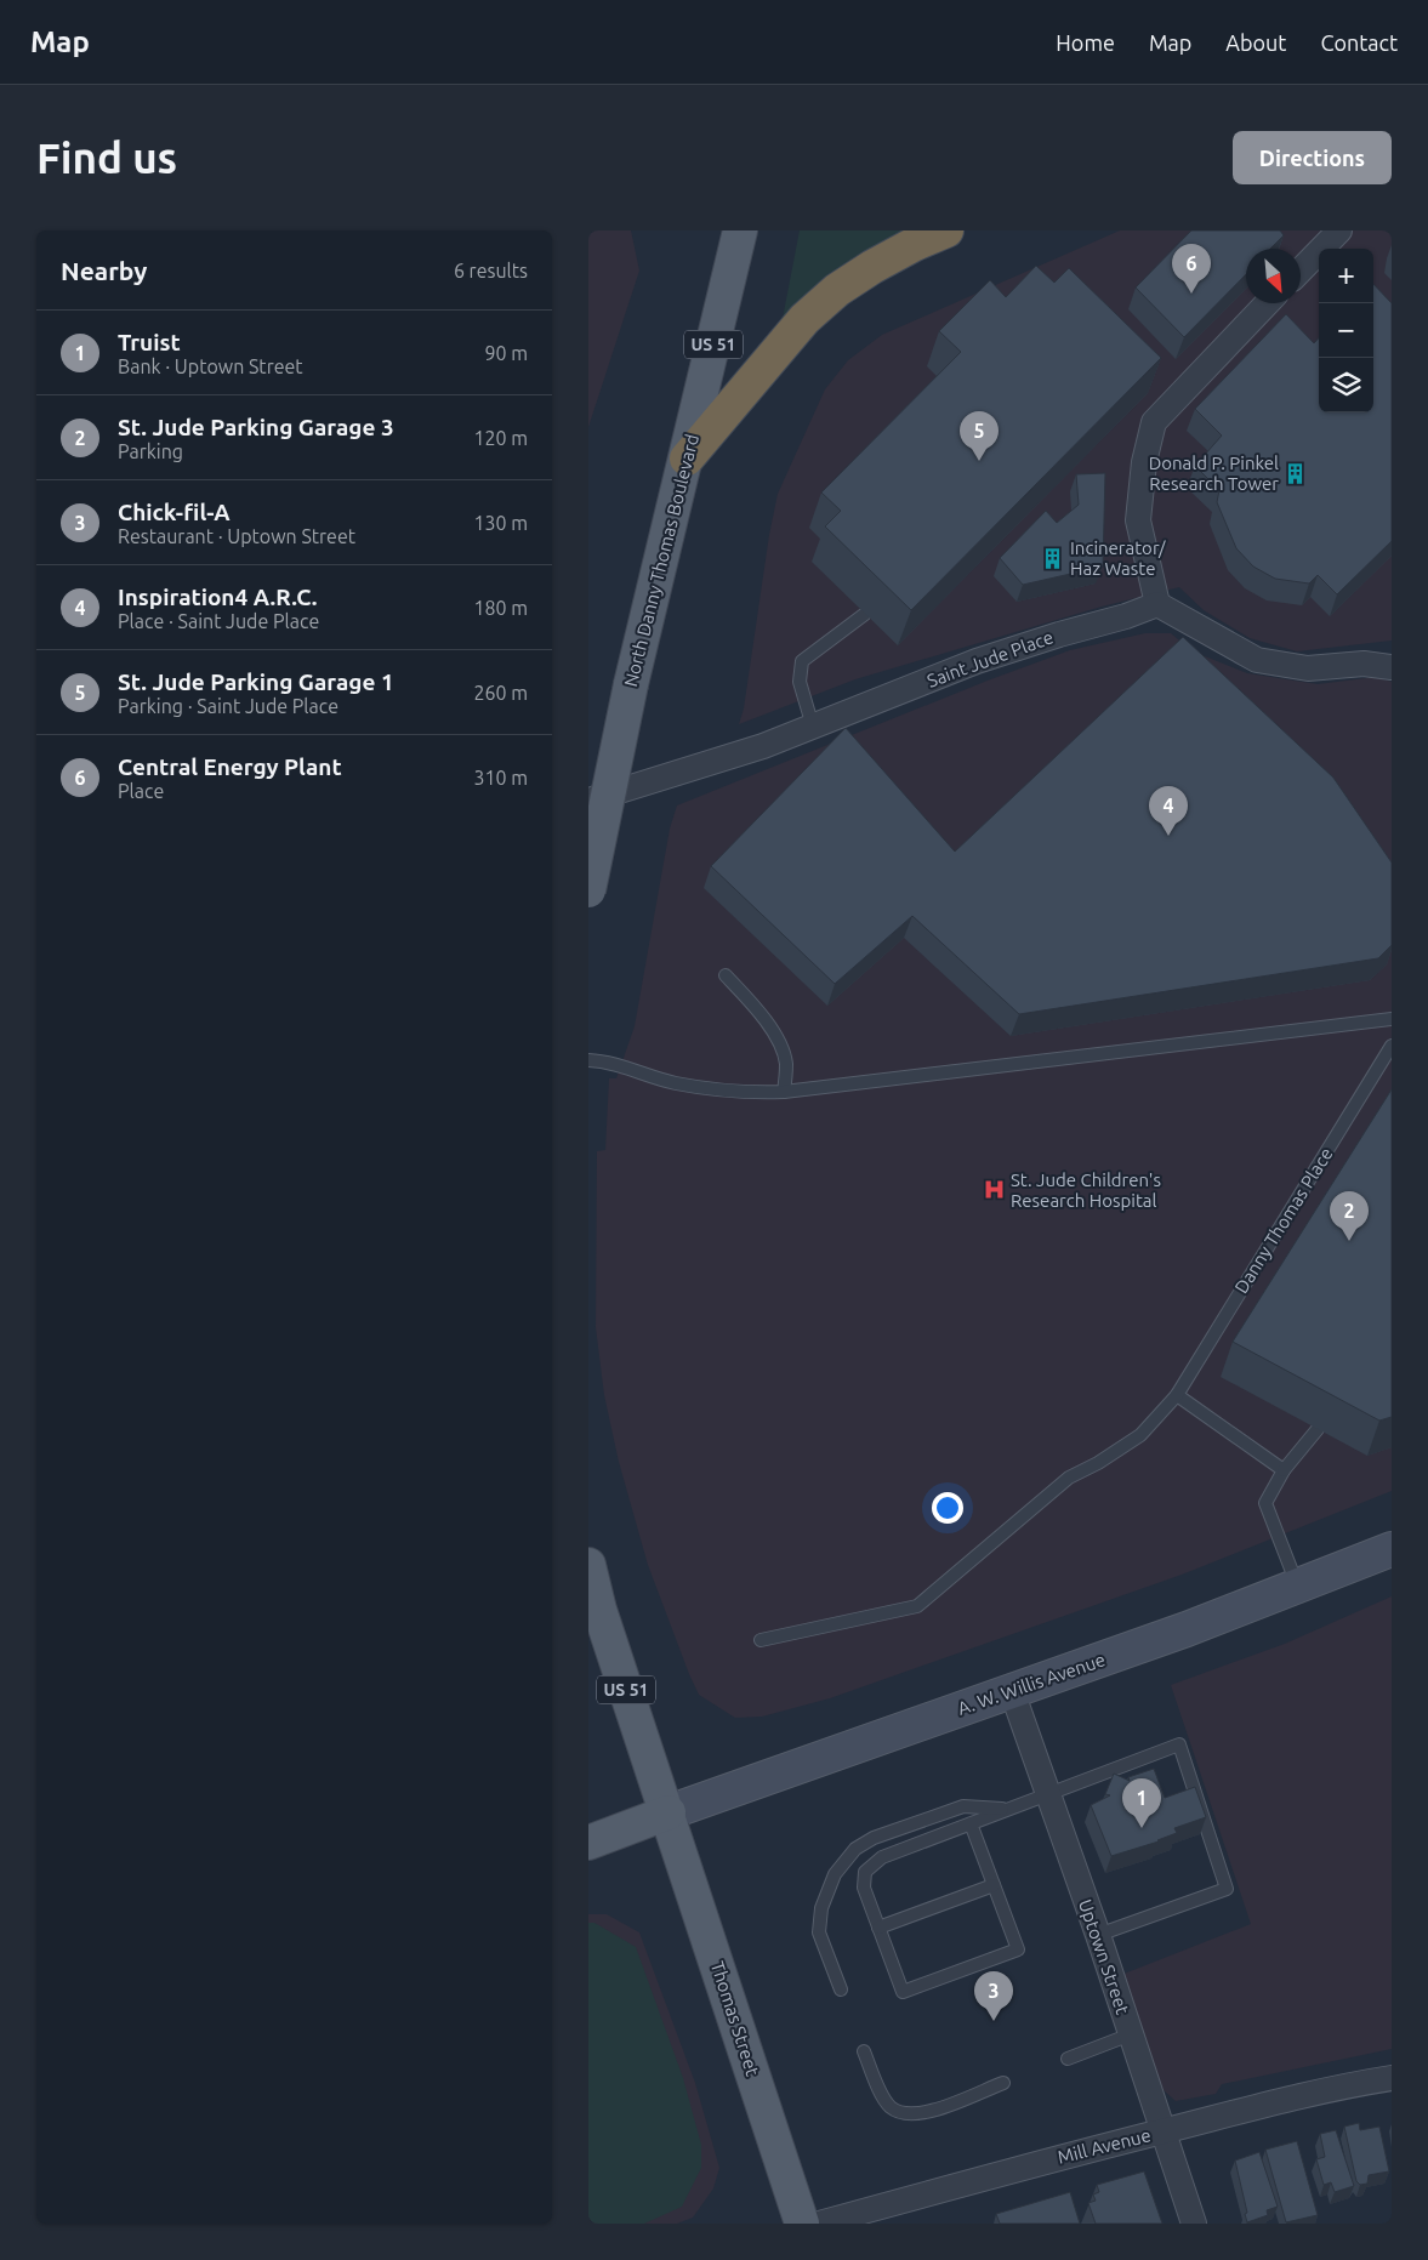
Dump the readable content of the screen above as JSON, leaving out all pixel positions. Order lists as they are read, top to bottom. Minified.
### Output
{"streets":{"main road":["US 51","North Danny Thomas Boulevard","A. W. Willis Avenue","Thomas Street"],"street":["Saint Jude Place","Uptown Street","Mill Avenue"],"lane":["Danny Thomas Place"]},"crossings":[["US 51","A. W. Willis Avenue"],["US 51","Thomas Street"],["A. W. Willis Avenue","Uptown Street"],["A. W. Willis Avenue","Thomas Street"],["Uptown Street","Mill Avenue"]],"places":{"building":["Donald P. Pinkel Research Tower","Incinerator/ Haz Waste"],"hospital":["St. Jude Children's Research Hospital"]},"north":"bottom right","page":{"header":"Map","nav":["Home","Map","About","Contact"],"buttons":"Directions","title":"Find us","heading":["Nearby","6 results"],"pins":["6","5","4","2","1","3"],"map_buttons":["+","−"],"list":[{"mark":"1","name":"Truist","note":"Bank · Uptown Street","value":"90 m"},{"mark":"2","name":"St. Jude Parking Garage 3","note":"Parking","value":"120 m"},{"mark":"3","name":"Chick-fil-A","note":"Restaurant · Uptown Street","value":"130 m"},{"mark":"4","name":"Inspiration4 A.R.C.","note":"Place · Saint Jude Place","value":"180 m"},{"mark":"5","name":"St. Jude Parking Garage 1","note":"Parking · Saint Jude Place","value":"260 m"},{"mark":"6","name":"Central Energy Plant","note":"Place","value":"310 m"}]}}
